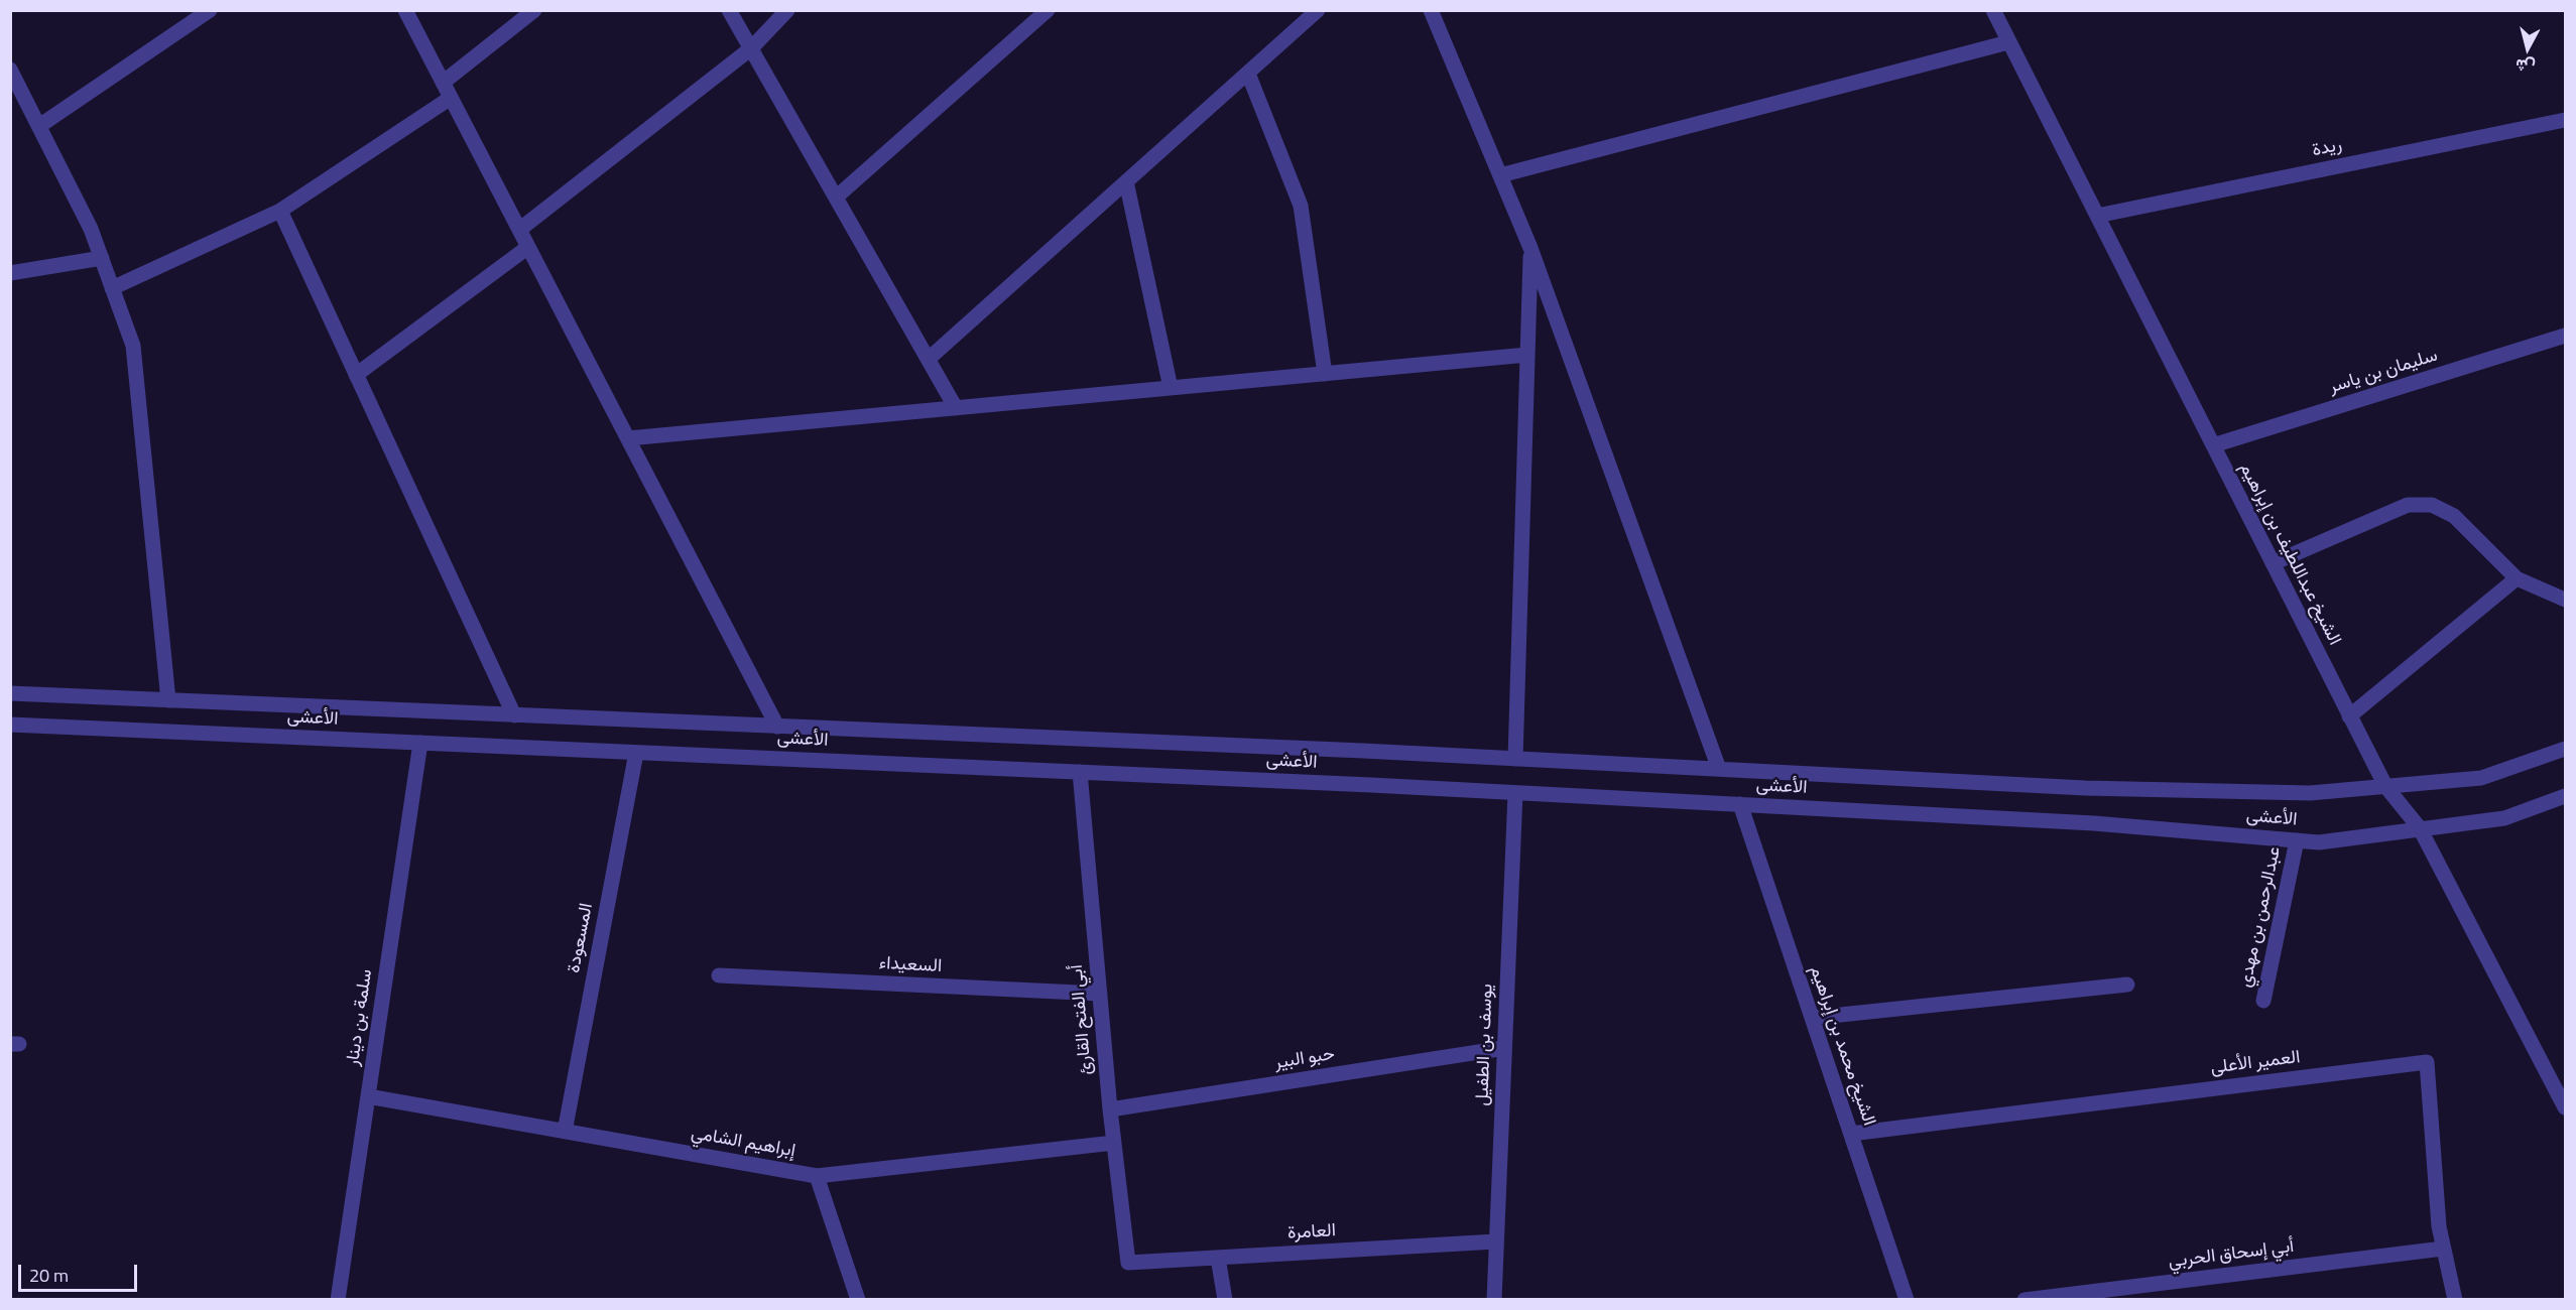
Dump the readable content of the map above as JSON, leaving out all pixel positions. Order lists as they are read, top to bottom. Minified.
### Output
{"streets":{"street":["ريدة","سليمان بن ياسر","الشيخ عبداللطيف بن إبراهيم","الأعشى","عبدالرحمن بن مهدي","المسعودة","السعيداء","سلمة بن دينار","أبي الفتح القارئ","يوسف بن الطفيل","الشيخ محمد بن إبراهيم","حبو البير","العمير الأعلى","إبراهيم الشامي","العامرة","أبي إسحاق الحربي"]},"crossings":[["ريدة","الشيخ عبداللطيف بن إبراهيم"],["سليمان بن ياسر","الشيخ عبداللطيف بن إبراهيم"],["الشيخ عبداللطيف بن إبراهيم","الأعشى"],["الأعشى","عبدالرحمن بن مهدي"],["الأعشى","المسعودة"],["الأعشى","سلمة بن دينار"],["الأعشى","أبي الفتح القارئ"],["الأعشى","يوسف بن الطفيل"],["الأعشى","الشيخ محمد بن إبراهيم"],["المسعودة","إبراهيم الشامي"],["السعيداء","أبي الفتح القارئ"],["سلمة بن دينار","إبراهيم الشامي"],["أبي الفتح القارئ","حبو البير"],["أبي الفتح القارئ","إبراهيم الشامي"],["أبي الفتح القارئ","العامرة"],["يوسف بن الطفيل","حبو البير"],["يوسف بن الطفيل","العامرة"],["الشيخ محمد بن إبراهيم","العمير الأعلى"],["العمير الأعلى","أبي إسحاق الحربي"]],"scale_bar":"20 m","north":"bottom"}
